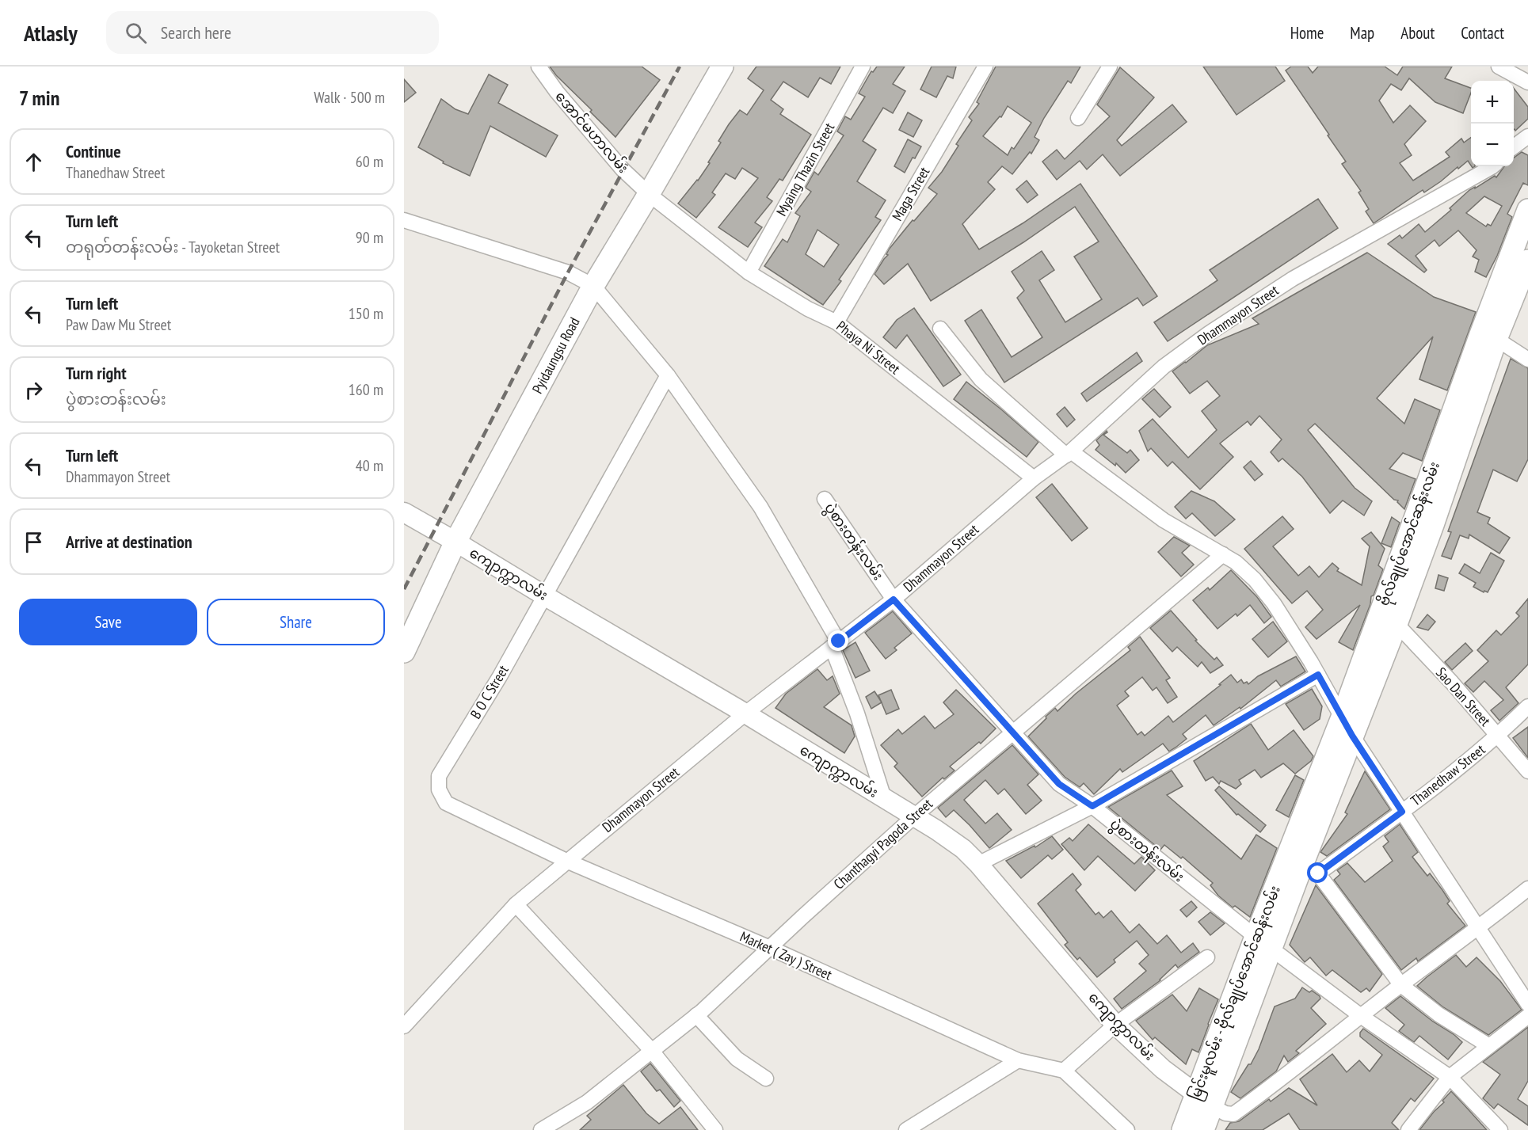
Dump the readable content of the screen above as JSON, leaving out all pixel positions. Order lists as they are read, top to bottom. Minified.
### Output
{"streets":{"highway":["Pyidaungsu Road","ဗိုလ်ချုပ်အောင်ဆန်းလမ်း","မြင်းမူလမ်း - ဗိုလ်ချုပ်အောင်ဆန်းလမ်း"],"main road":["ကျောက္ကာလမ်း"],"street":["အောင်မဟာလမ်း","Myaing Thazin Street","Maga Street","Dhammayon Street","Phaya Ni Street","ပွဲစားတန်းလမ်း","B O C Street","Sao Dan Street","Thanedhaw Street","Chanthagyi Pagoda Street","Market ( Zay ) Street"]},"crossings":[["အောင်မဟာလမ်း","Phaya Ni Street"],["အောင်မဟာလမ်း","Pyidaungsu Road"],["Myaing Thazin Street","Phaya Ni Street"],["Maga Street","Phaya Ni Street"],["Dhammayon Street","Phaya Ni Street"],["Dhammayon Street","ပွဲစားတန်းလမ်း"],["Dhammayon Street","ကျောက္ကာလမ်း"],["Dhammayon Street","Market ( Zay ) Street"],["Phaya Ni Street","Pyidaungsu Road"],["Pyidaungsu Road","ကျောက္ကာလမ်း"],["ဗိုလ်ချုပ်အောင်ဆန်းလမ်း","Sao Dan Street"],["ဗိုလ်ချုပ်အောင်ဆန်းလမ်း","Thanedhaw Street"],["ဗိုလ်ချုပ်အောင်ဆန်းလမ်း","မြင်းမူလမ်း - ဗိုလ်ချုပ်အောင်ဆန်းလမ်း"],["ပွဲစားတန်းလမ်း","Chanthagyi Pagoda Street"],["ပွဲစားတန်းလမ်း","မြင်းမူလမ်း - ဗိုလ်ချုပ်အောင်ဆန်းလမ်း"],["ကျောက္ကာလမ်း","B O C Street"],["ကျောက္ကာလမ်း","Chanthagyi Pagoda Street"],["ကျောက္ကာလမ်း","မြင်းမူလမ်း - ဗိုလ်ချုပ်အောင်ဆန်းလမ်း"],["B O C Street","Market ( Zay ) Street"],["Sao Dan Street","Thanedhaw Street"],["Thanedhaw Street","မြင်းမူလမ်း - ဗိုလ်ချုပ်အောင်ဆန်းလမ်း"],["Chanthagyi Pagoda Street","Market ( Zay ) Street"]],"page":{"header":"Atlasly","search":"Search here","nav":["Home","Map","About","Contact"],"heading":["7 min","Walk · 500 m"],"map_buttons":["+","−"],"list":[["Continue","Thanedhaw Street","60 m"],["Turn left","တရုတ်တန်းလမ်း - Tayoketan Street","90 m"],["Turn left","Paw Daw Mu Street","150 m"],["Turn right","ပွဲစားတန်းလမ်း","160 m"],["Turn left","Dhammayon Street","40 m"],"Arrive at destination"],"buttons":["Save","Share"]}}
